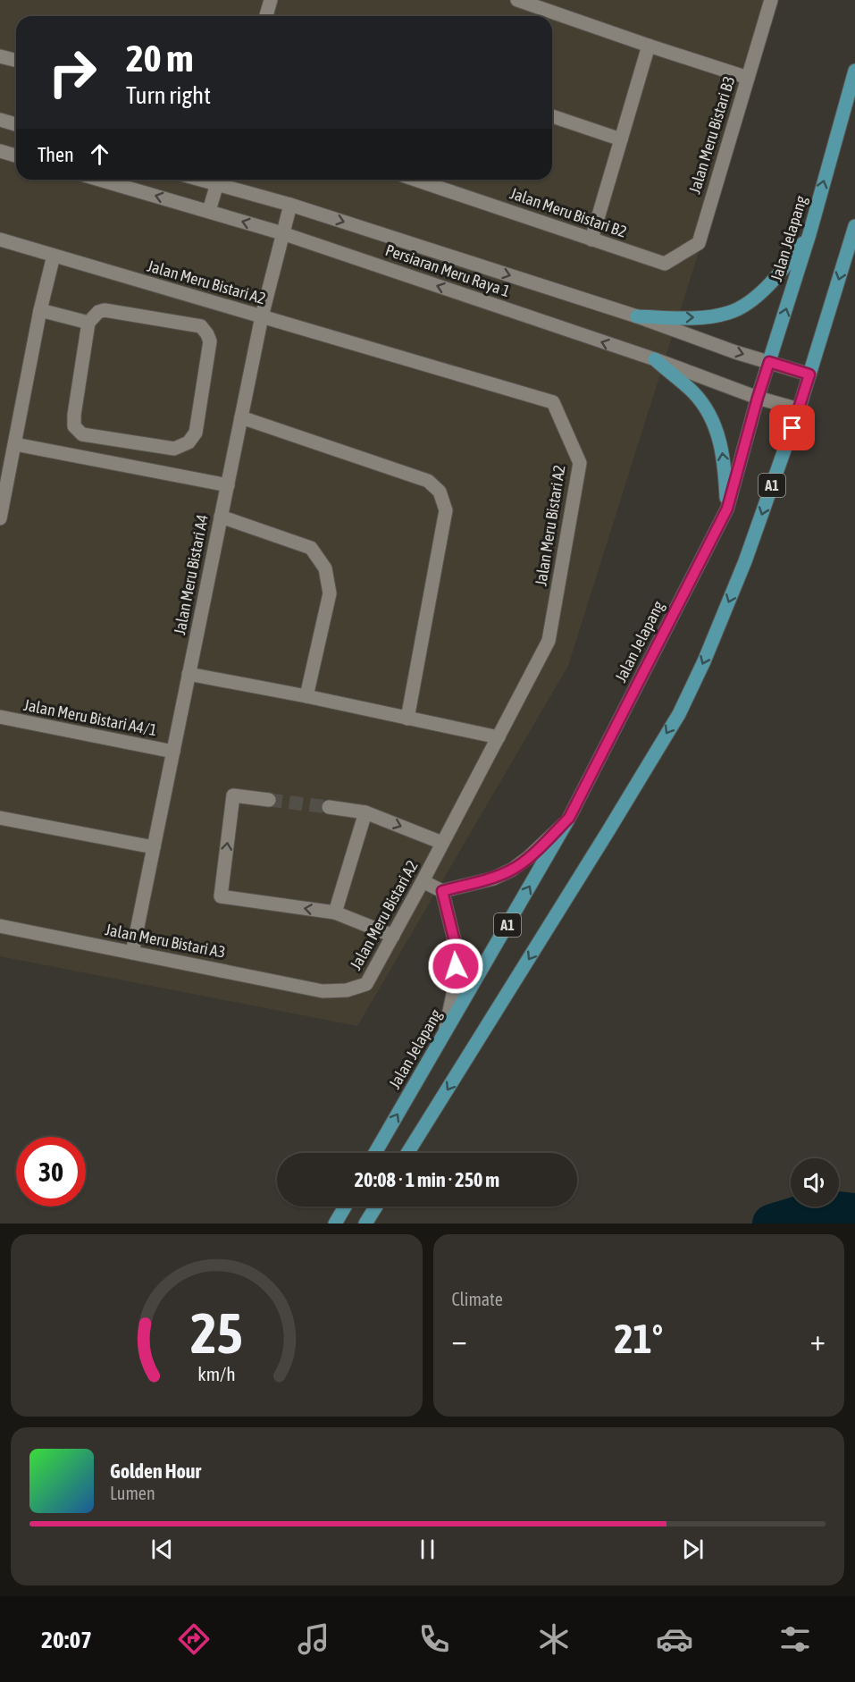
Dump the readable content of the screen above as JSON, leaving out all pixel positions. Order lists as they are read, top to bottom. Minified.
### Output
{"streets":{"main road":["Jalan Jelapang","A1"],"street":["Jalan Meru Bistari B3","Jalan Meru Bistari B2","Persiaran Meru Raya 1","Jalan Meru Bistari A2","Jalan Meru Bistari A4","Jalan Meru Bistari A4/1","Jalan Meru Bistari A3"]},"crossings":[["Jalan Meru Bistari B3","Jalan Meru Bistari B2"],["Jalan Jelapang","Persiaran Meru Raya 1"],["Persiaran Meru Raya 1","A1"],["Persiaran Meru Raya 1","Jalan Meru Bistari A4"],["Jalan Meru Bistari A2","Jalan Meru Bistari A4"],["Jalan Meru Bistari A2","Jalan Meru Bistari A3"],["Jalan Meru Bistari A4","Jalan Meru Bistari A4/1"],["Jalan Meru Bistari A4","Jalan Meru Bistari A3"]],"page":{"turn":["20 m","Turn right"],"then":"Then","limit":"30","trip":"20:08 · 1 min · 250 m","tile":"Climate","heat":["−","21°","+"],"song":["Golden Hour","Lumen"],"tabs":"20:07","gauge":["25","km/h"]}}
